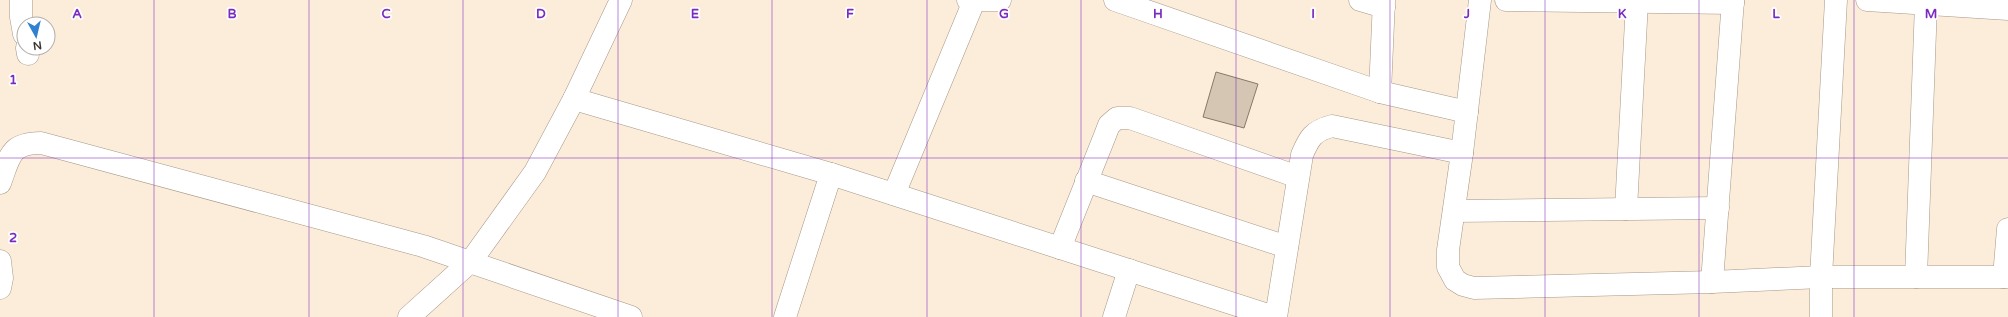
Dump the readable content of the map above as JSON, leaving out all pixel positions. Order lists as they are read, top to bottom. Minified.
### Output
{"north":"bottom","grid":{"columns":["A","B","C","D","E","F","G","H","I","J","K","L","M"],"rows":["1","2"]}}
